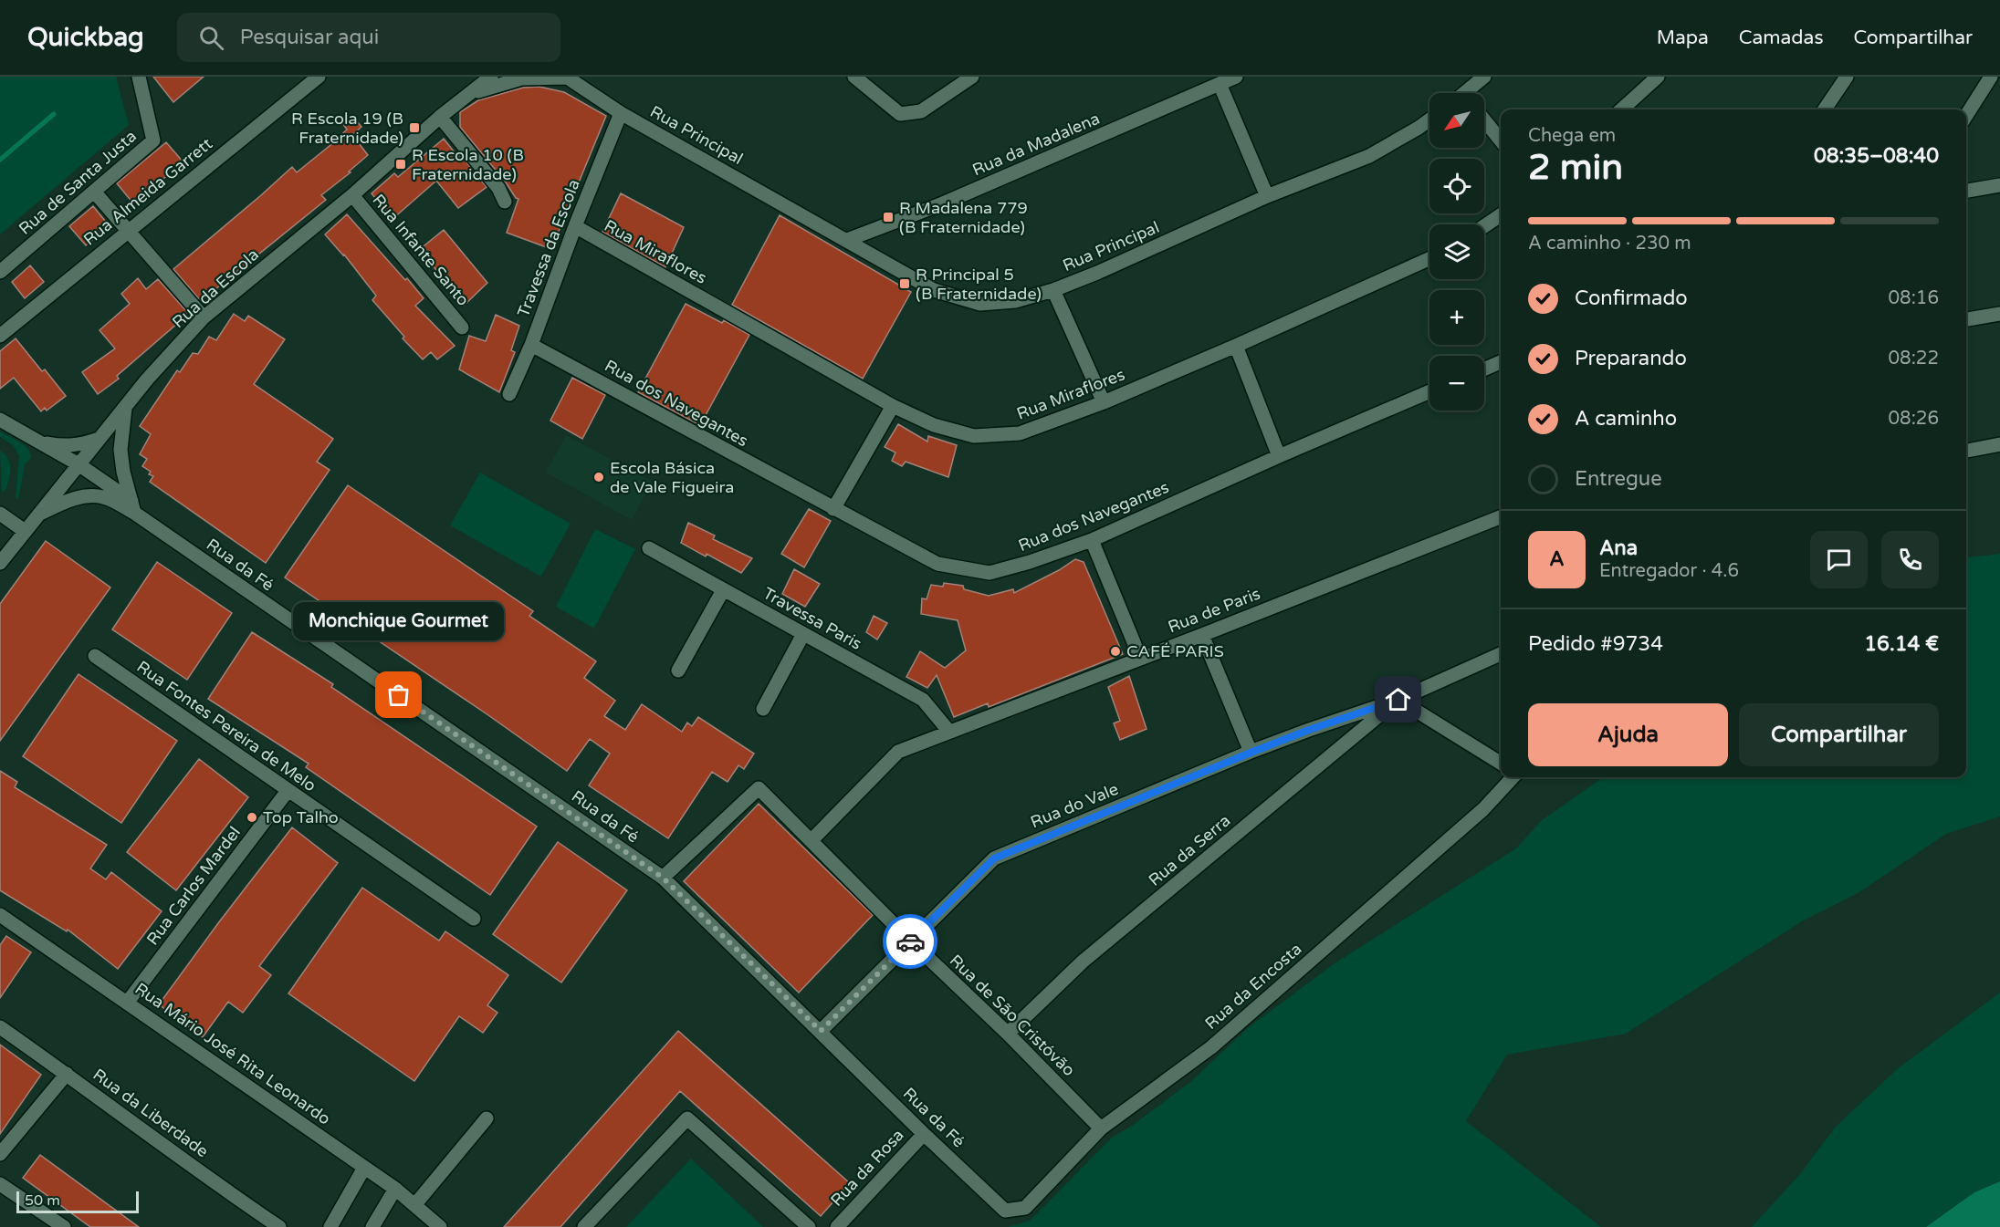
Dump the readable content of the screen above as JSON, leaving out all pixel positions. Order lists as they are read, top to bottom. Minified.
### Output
{"streets":{"street":["Rua Principal","Rua da Madalena","Rua de Santa Justa","Rua Almeida Garrett","Travessa da Escola","Rua Infante Santo","Rua Miraflores","Rua da Escola","Rua dos Navegantes","Rua da Fé","Rua de Paris","Travessa Paris","Rua Fontes Pereira de Melo","Rua do Vale","Rua da Serra","Rua Carlos Mardel","Rua da Encosta","Rua de São Cristóvão","Rua Mário José Rita Leonardo","Rua da Liberdade","Rua da Rosa"]},"crossings":[["Rua Principal","Rua da Madalena"],["Rua Principal","Travessa da Escola"],["Travessa da Escola","Rua Miraflores"],["Travessa da Escola","Rua dos Navegantes"],["Rua Infante Santo","Rua da Escola"],["Rua da Escola","Rua da Fé"],["Rua da Fé","Rua do Vale"],["Rua da Fé","Rua da Encosta"],["Rua da Fé","Rua de São Cristóvão"],["Rua da Fé","Rua da Rosa"],["Rua de Paris","Travessa Paris"],["Rua de Paris","Rua de São Cristóvão"],["Rua Fontes Pereira de Melo","Rua Carlos Mardel"],["Rua do Vale","Rua da Serra"],["Rua do Vale","Rua de São Cristóvão"],["Rua da Serra","Rua de São Cristóvão"],["Rua Carlos Mardel","Rua Mário José Rita Leonardo"],["Rua da Encosta","Rua de São Cristóvão"]],"places":{"transit":["R Escola 19 (B Fraternidade)","R Escola 10 (B Fraternidade)","R Madalena 779 (B Fraternidade)","R Principal 5 (B Fraternidade)"],"other":["Escola Básica de Vale Figueira","CAFÉ PARIS","Monchique Gourmet","Top Talho"]},"scale_bar":"50 m","north":"bottom left","page":{"header":"Quickbag","search":"Pesquisar aqui","nav":["Mapa","Camadas","Compartilhar"],"map_buttons":["+","−"],"heading":["2 min","Chega em","08:35–08:40"],"panel":["Ana","Entregador · 4.6","Pedido #9734","16.14 €"],"bar":"A caminho · 230 m","list":[["Confirmado","08:16"],["Preparando","08:22"],["A caminho","08:26"],"Entregue"],"round":"A","bubble":"Monchique Gourmet","buttons":["Ajuda","Compartilhar"],"scale":"50 m"}}
